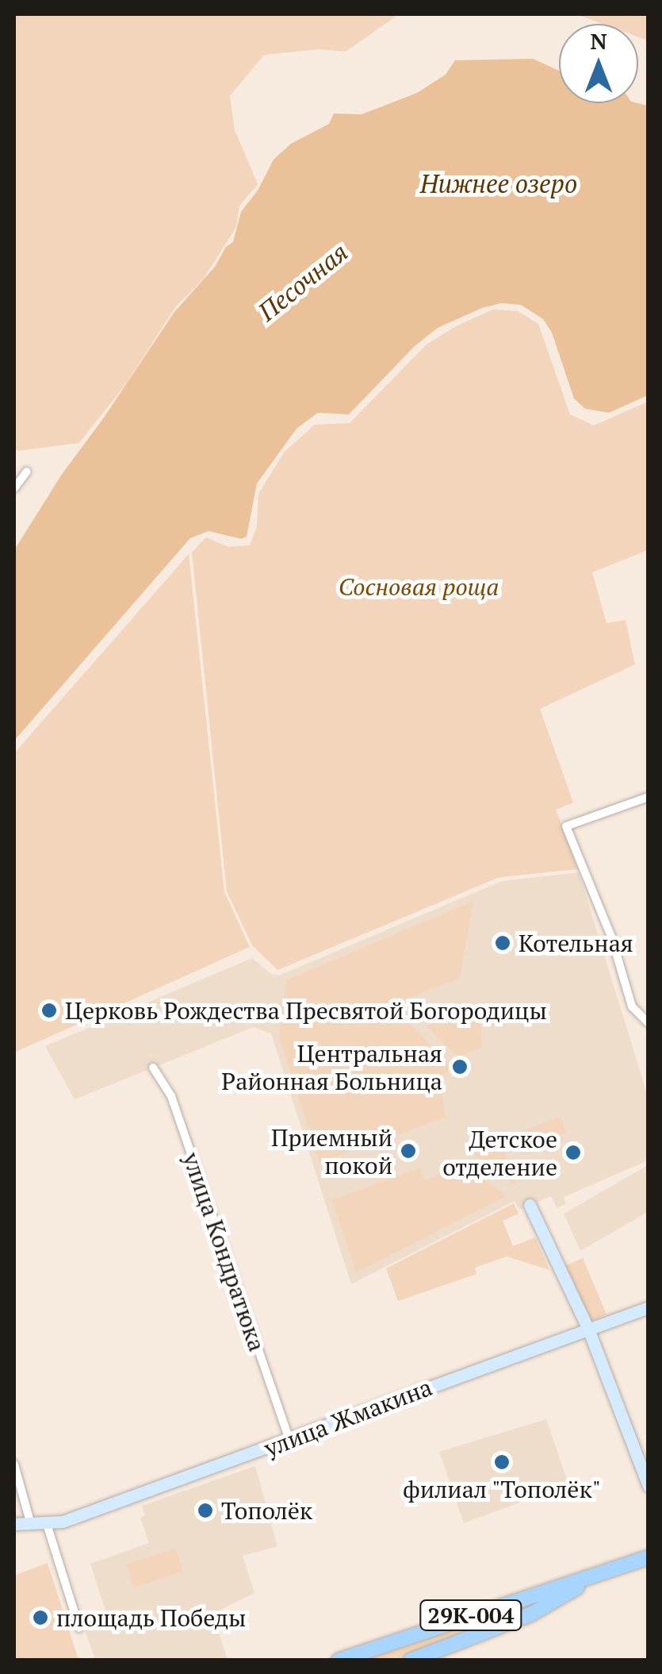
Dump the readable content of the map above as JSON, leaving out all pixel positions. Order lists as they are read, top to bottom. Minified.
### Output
{"streets":{"main road":["29К-004"],"street":["улица Кондратюка","улица Жмакина"]},"crossings":[["улица Кондратюка","улица Жмакина"]],"water":["Нижнее озеро","Песочная"],"parks":["Сосновая роща"],"places":["Котельная","Церковь Рождества Пресвятой Богородицы","Центральная Районная Больница","Приемный покой","Детское отделение","филиал \"Тополёк\"","Тополёк","площадь Победы"],"north":"top"}
